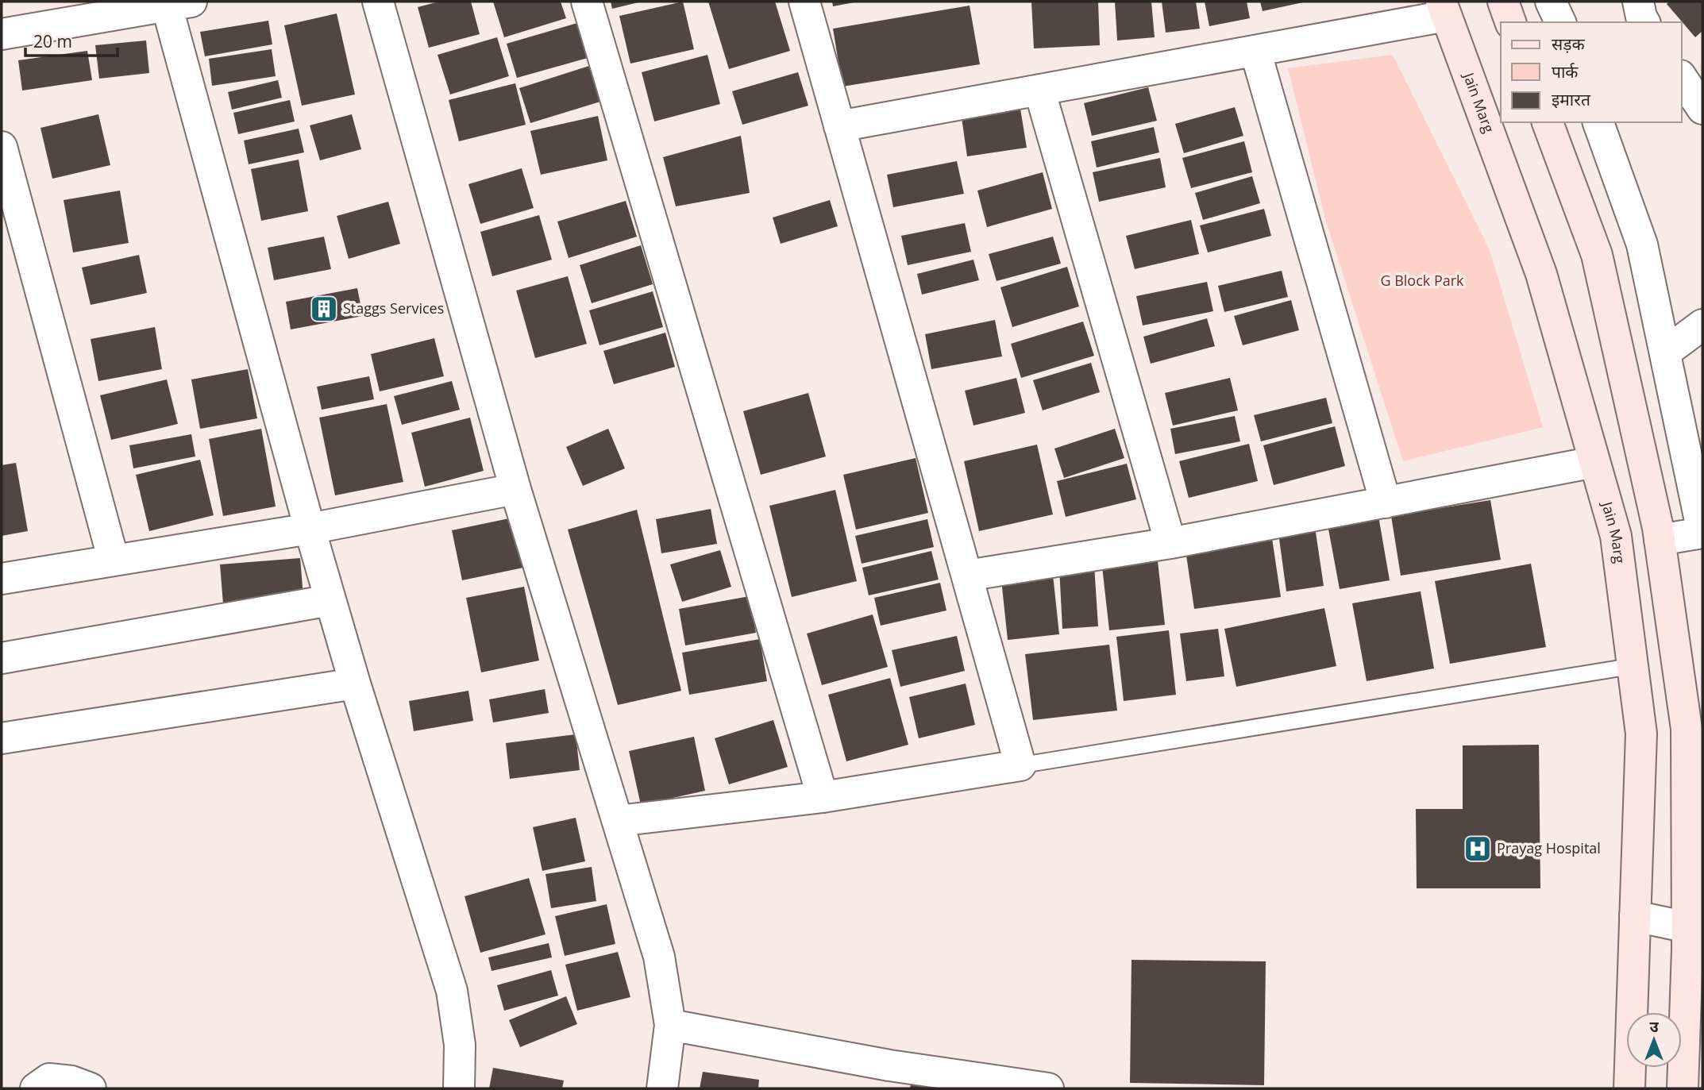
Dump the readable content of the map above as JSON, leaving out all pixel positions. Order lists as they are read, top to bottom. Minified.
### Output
{"streets":{"street":["Jain Marg"]},"parks":["G Block Park"],"places":{"building":["Staggs Services"],"hospital":["Prayag Hospital"]},"legend":["सड़क","पार्क","इमारत"],"scale_bar":"20 m","north":"top"}
